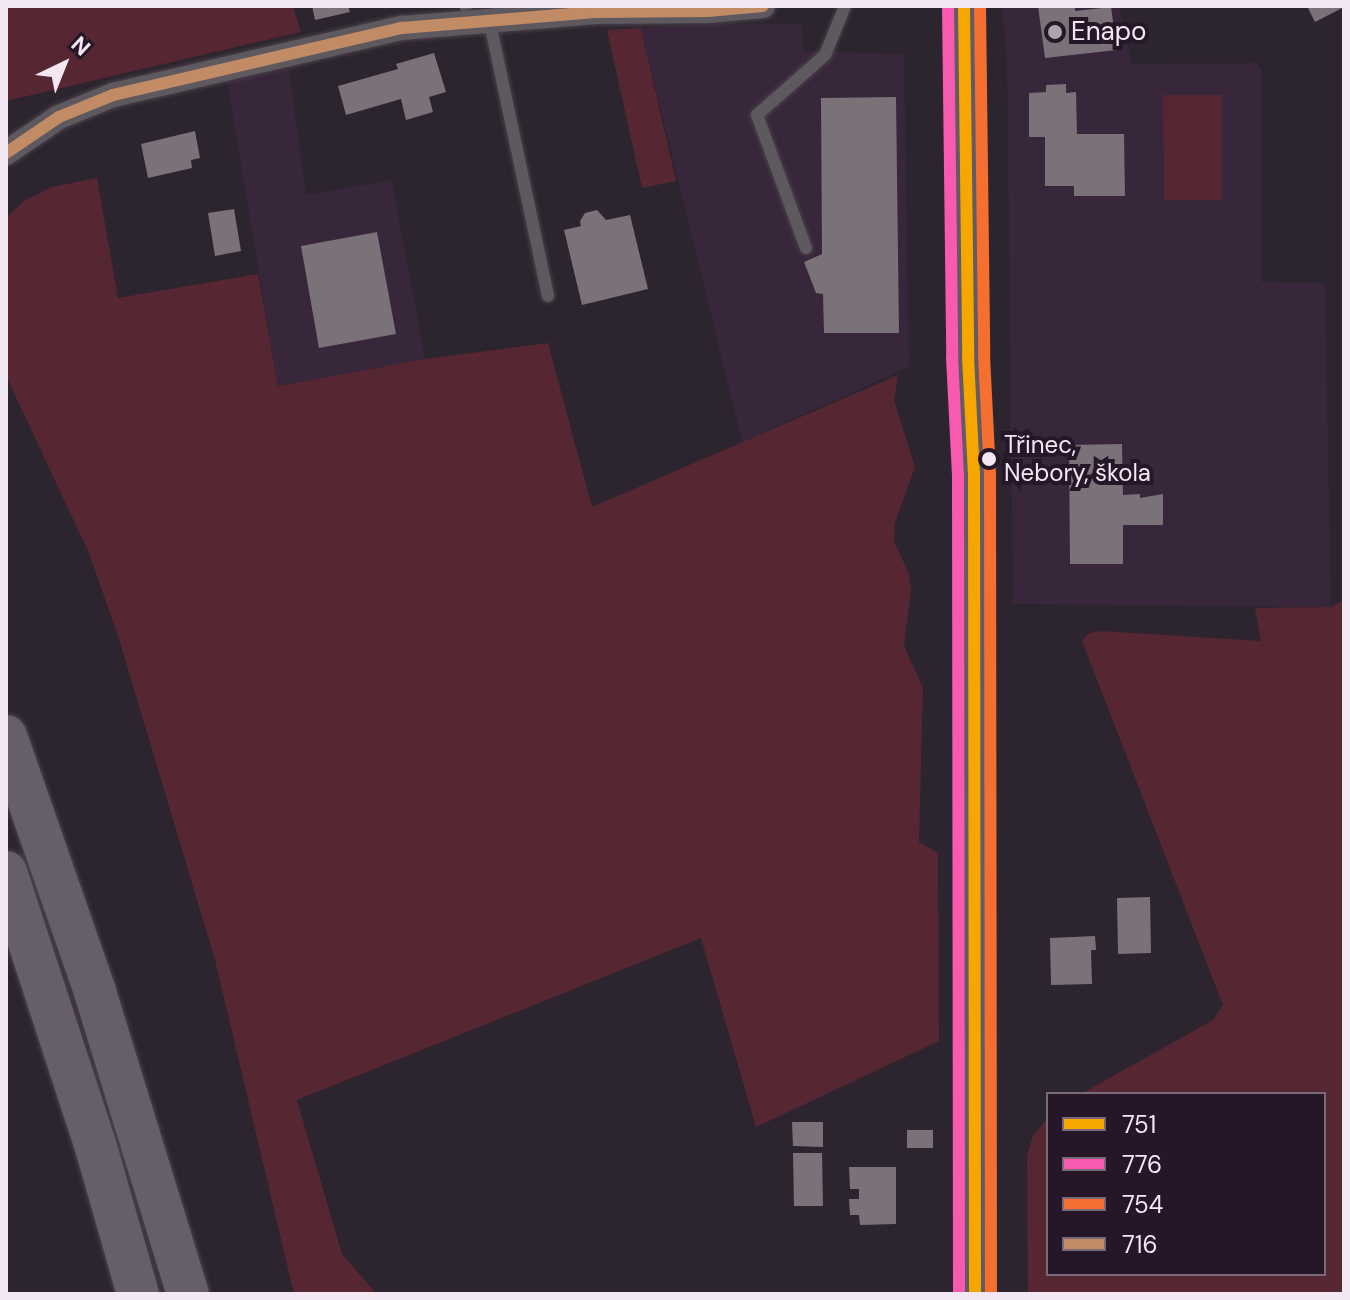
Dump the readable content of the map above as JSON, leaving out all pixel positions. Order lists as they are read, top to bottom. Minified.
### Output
{"places":["Enapo","Třinec, Nebory, škola"],"lines":["transit line 751","transit line 776","transit line 754","transit line 716"],"legend":["751","776","754","716"],"north":"top right"}
